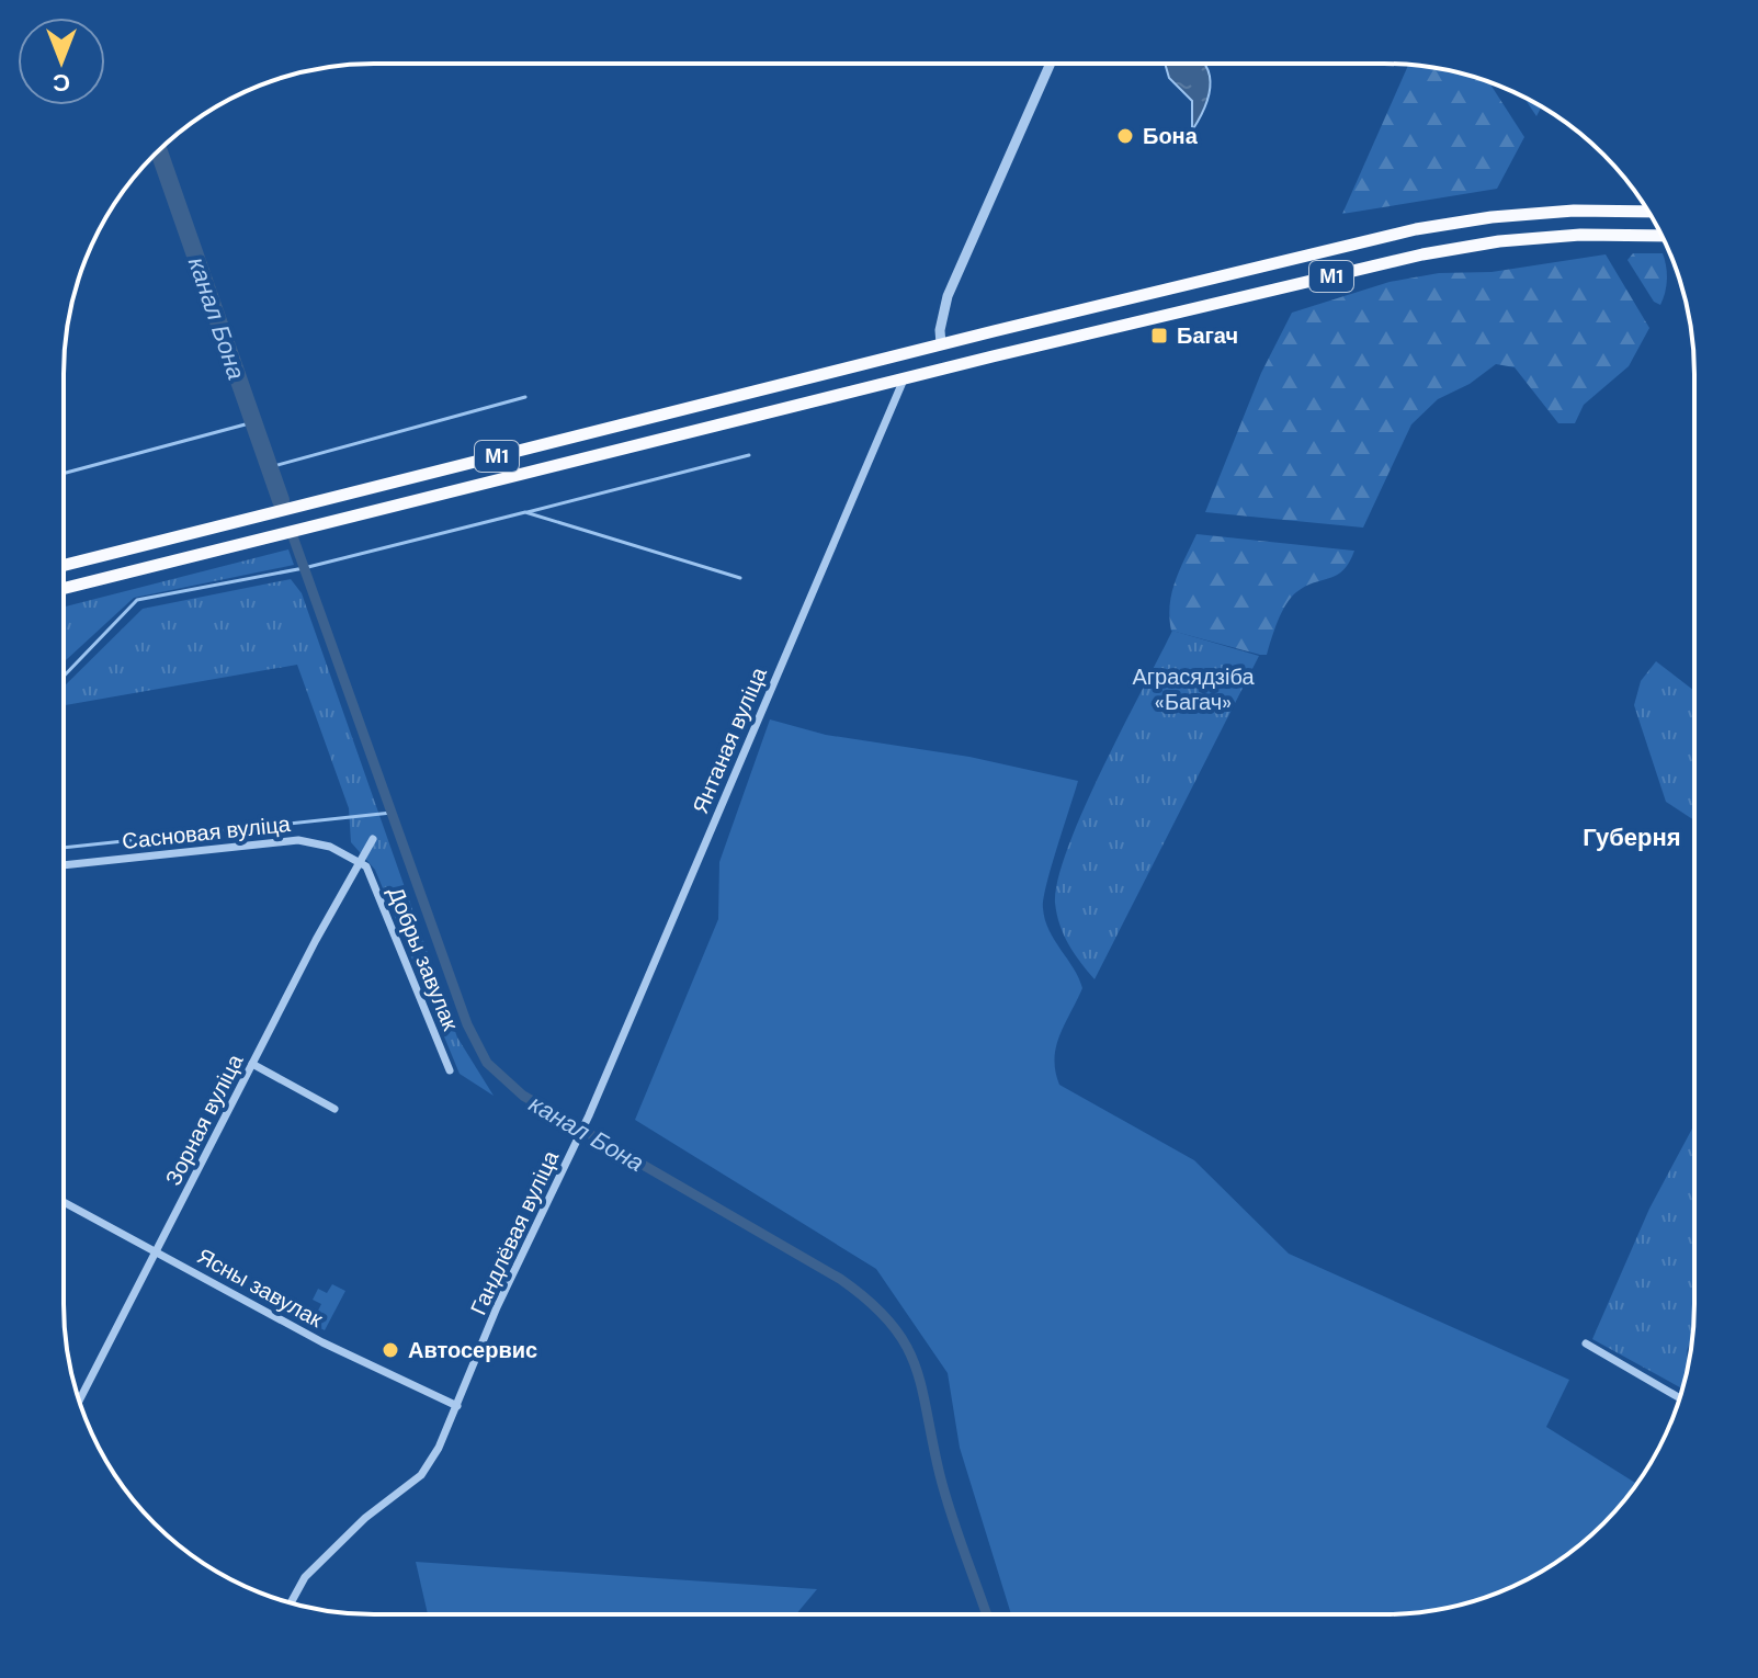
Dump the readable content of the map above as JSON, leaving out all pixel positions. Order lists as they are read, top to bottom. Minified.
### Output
{"streets":{"highway":["М1"],"street":["Янтаная вуліца","Сасновая вуліца","Добры завулак","Зорная вуліца","Гандлёвая вуліца","Ясны завулак"]},"crossings":[["М1","Янтаная вуліца"],["Янтаная вуліца","Гандлёвая вуліца"],["Сасновая вуліца","Добры завулак"],["Сасновая вуліца","Зорная вуліца"],["Добры завулак","Зорная вуліца"],["Зорная вуліца","Ясны завулак"],["Гандлёвая вуліца","Ясны завулак"]],"districts":["Губерня"],"water":["канал Бона"],"parks":["Аграсядзіба «Багач»"],"places":{"other":["Бона","Автосервис"],"transit":["Багач"]},"north":"bottom"}
